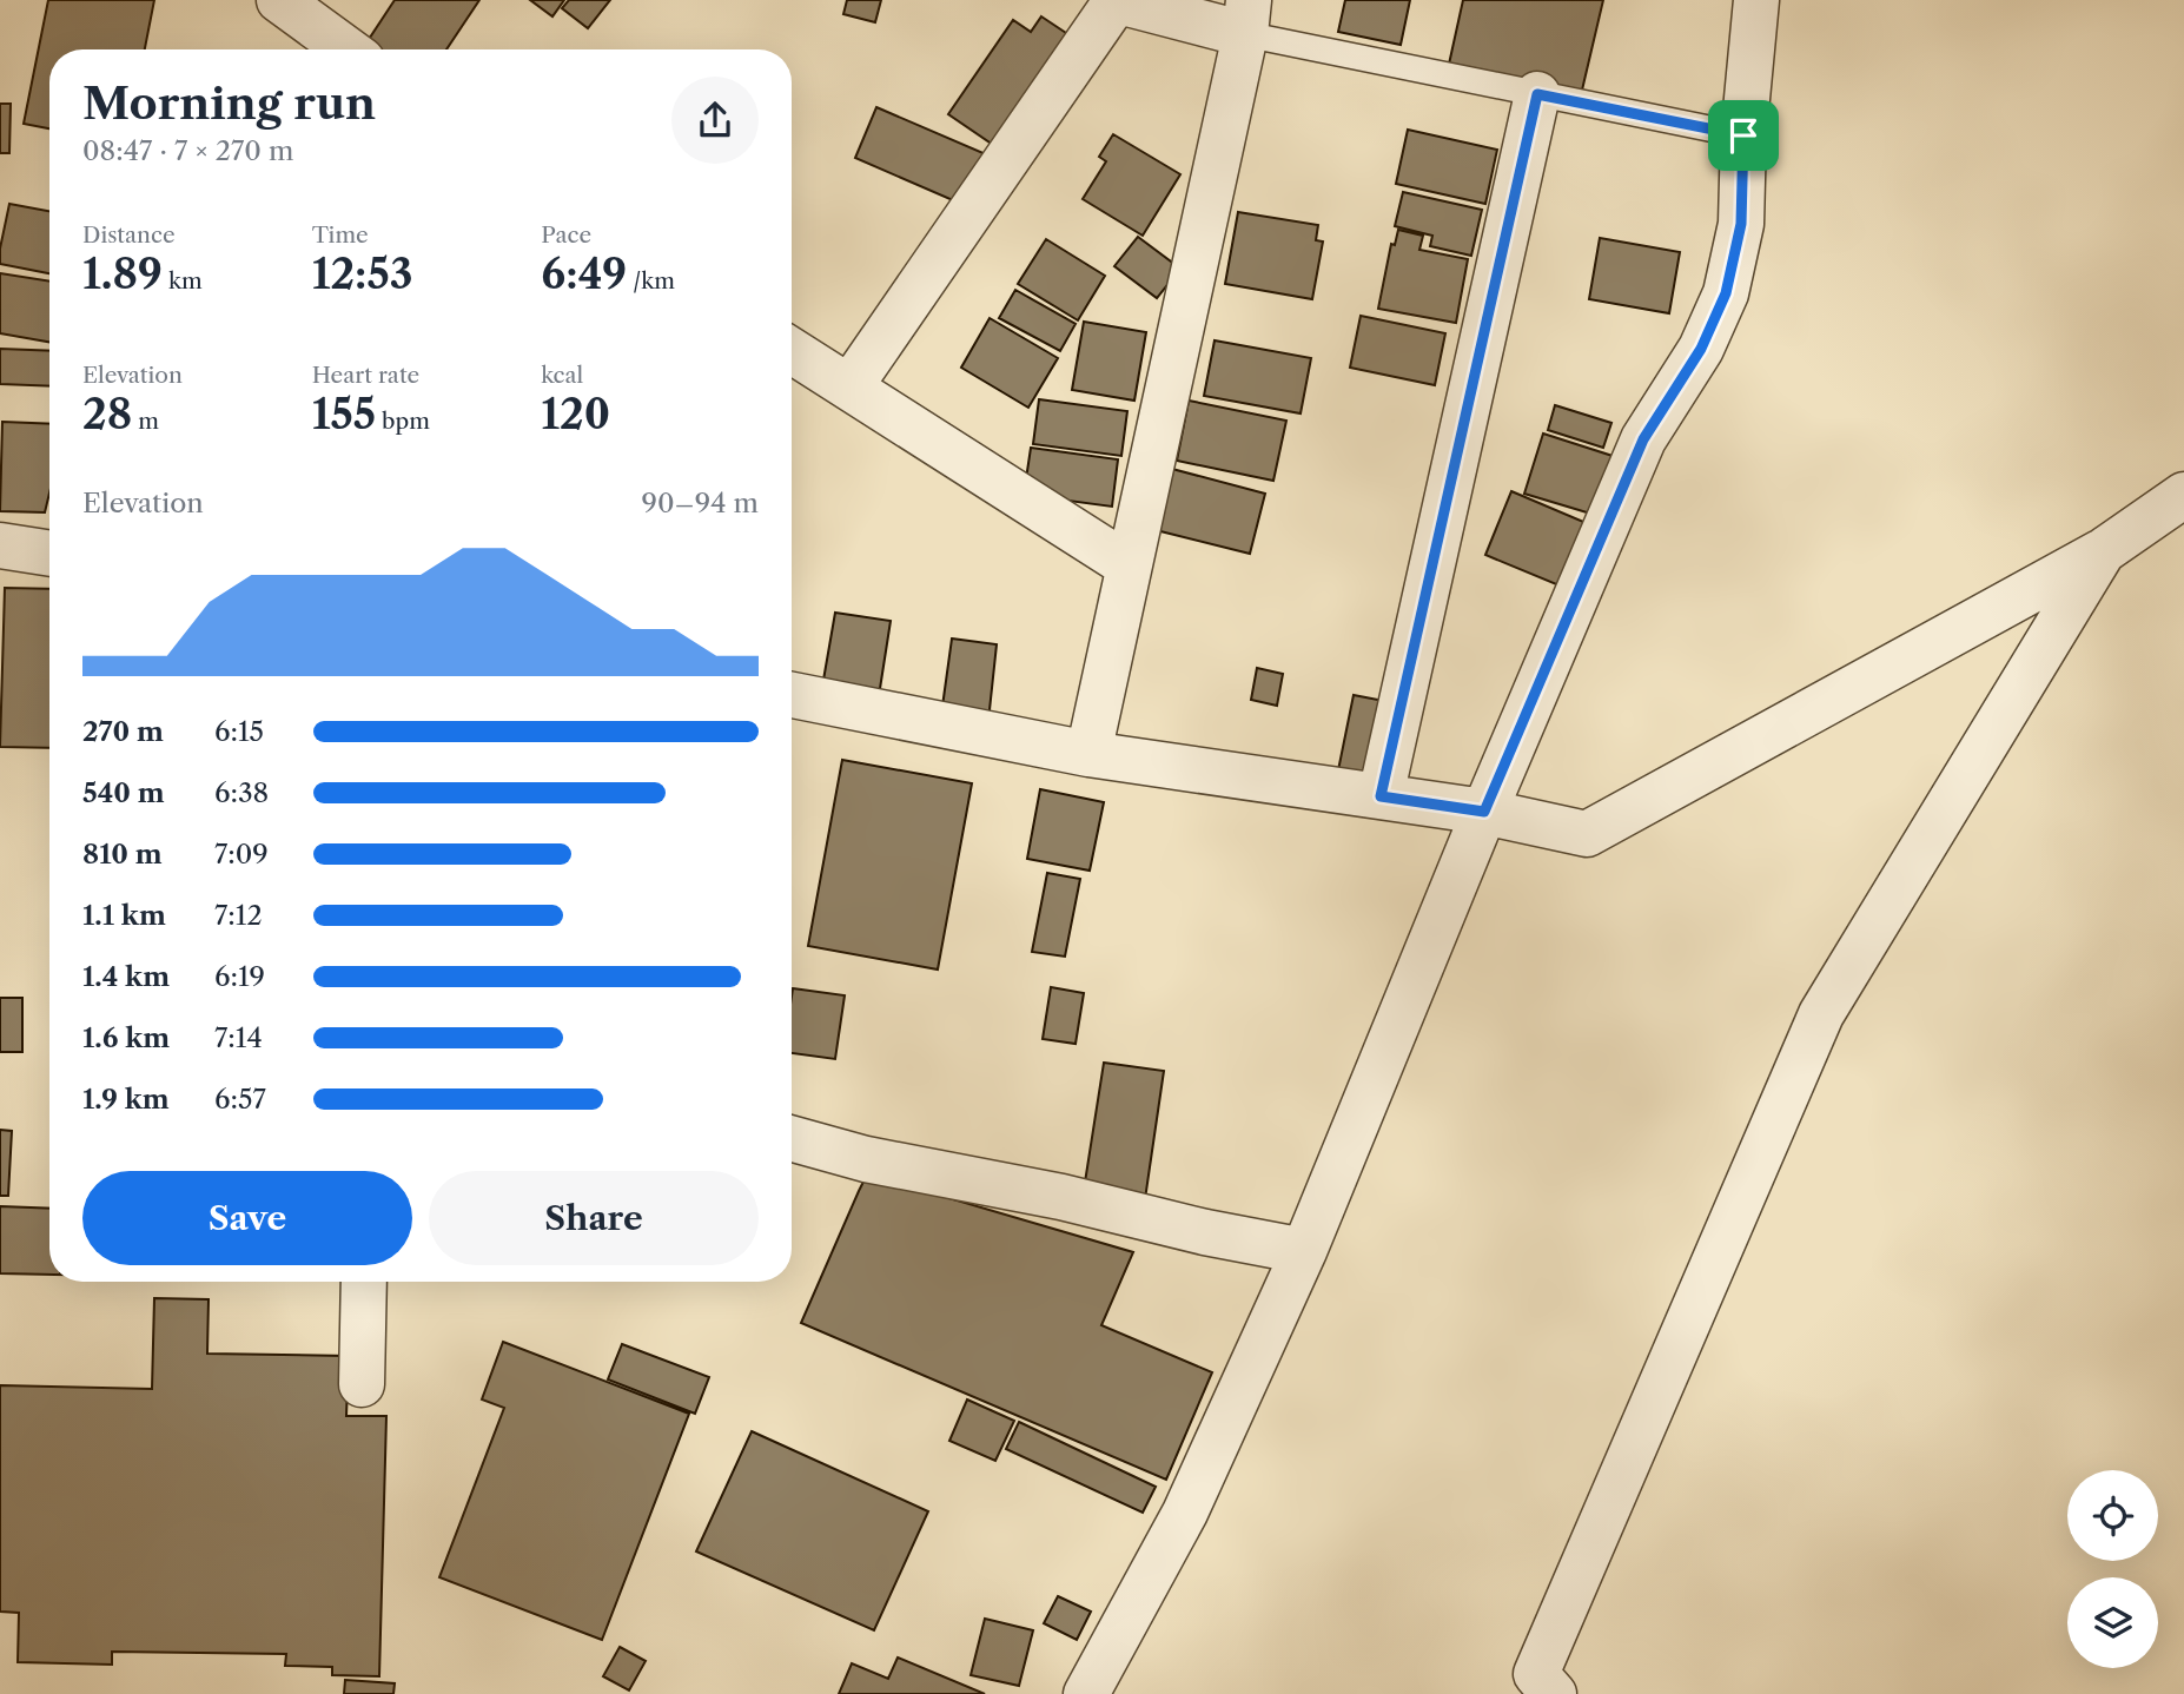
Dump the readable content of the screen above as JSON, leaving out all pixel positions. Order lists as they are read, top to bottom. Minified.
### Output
{"page":{"heading":["Morning run","08:47 · 7 × 270 m"],"stats":[["Distance","1.89 km"],["Time","12:53"],["Pace","6:49 /km"],["Elevation","28 m"],["Heart rate","155 bpm"],["kcal","120"]],"chart":["Elevation","90–94 m"],"list":[{"name":"270 m","note":"6:15"},{"name":"540 m","note":"6:38"},{"name":"810 m","note":"7:09"},{"name":"1.1 km","note":"7:12"},{"name":"1.4 km","note":"6:19"},{"name":"1.6 km","note":"7:14"},{"name":"1.9 km","note":"6:57"}],"buttons":["Save","Share"]}}
